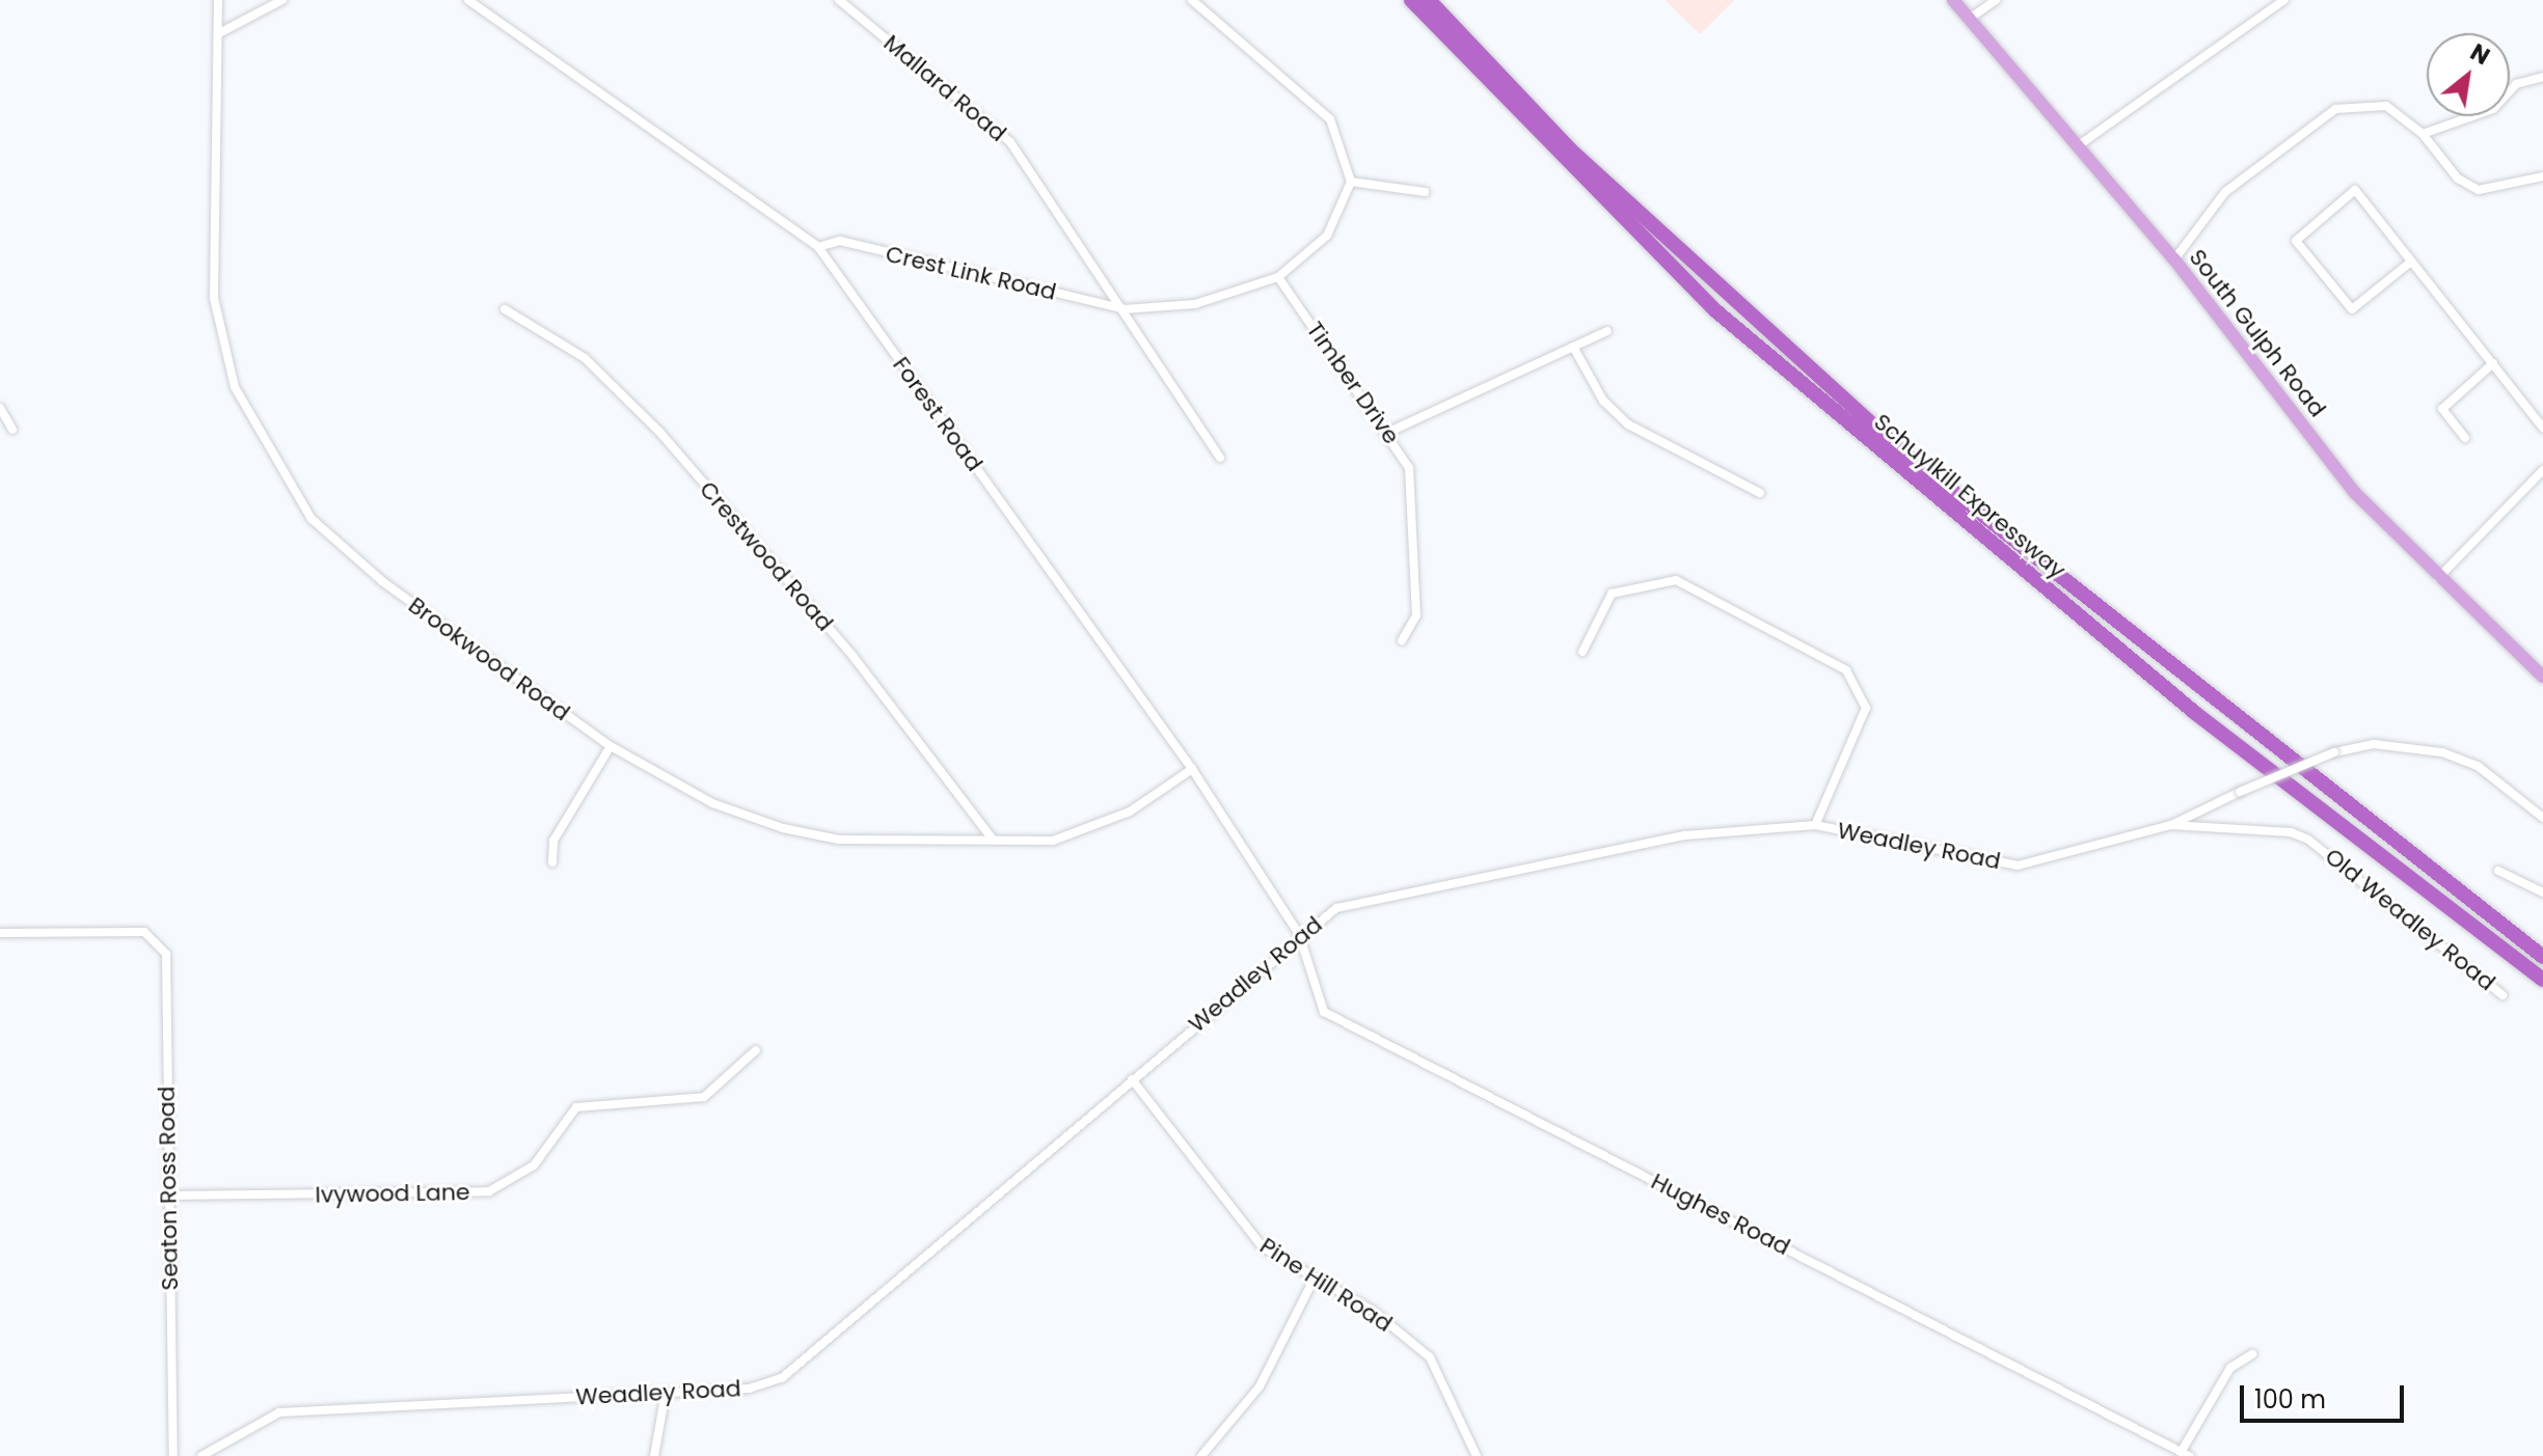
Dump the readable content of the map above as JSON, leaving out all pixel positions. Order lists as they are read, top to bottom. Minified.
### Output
{"streets":{"highway":["Schuylkill Expressway"],"main road":["South Gulph Road"],"street":["Mallard Road","Crest Link Road","Timber Drive","Forest Road","Crestwood Road","Brookwood Road","Weadley Road","Old Weadley Road","Seaton Ross Road","Ivywood Lane","Hughes Road","Pine Hill Road"]},"crossings":[["Mallard Road","Crest Link Road"],["Crest Link Road","Timber Drive"],["Crest Link Road","Forest Road"],["Forest Road","Brookwood Road"],["Forest Road","Weadley Road"],["Forest Road","Hughes Road"],["Crestwood Road","Brookwood Road"],["Weadley Road","Old Weadley Road"],["Weadley Road","Hughes Road"],["Weadley Road","Pine Hill Road"],["Seaton Ross Road","Ivywood Lane"]],"scale_bar":"100 m","north":"top right"}
